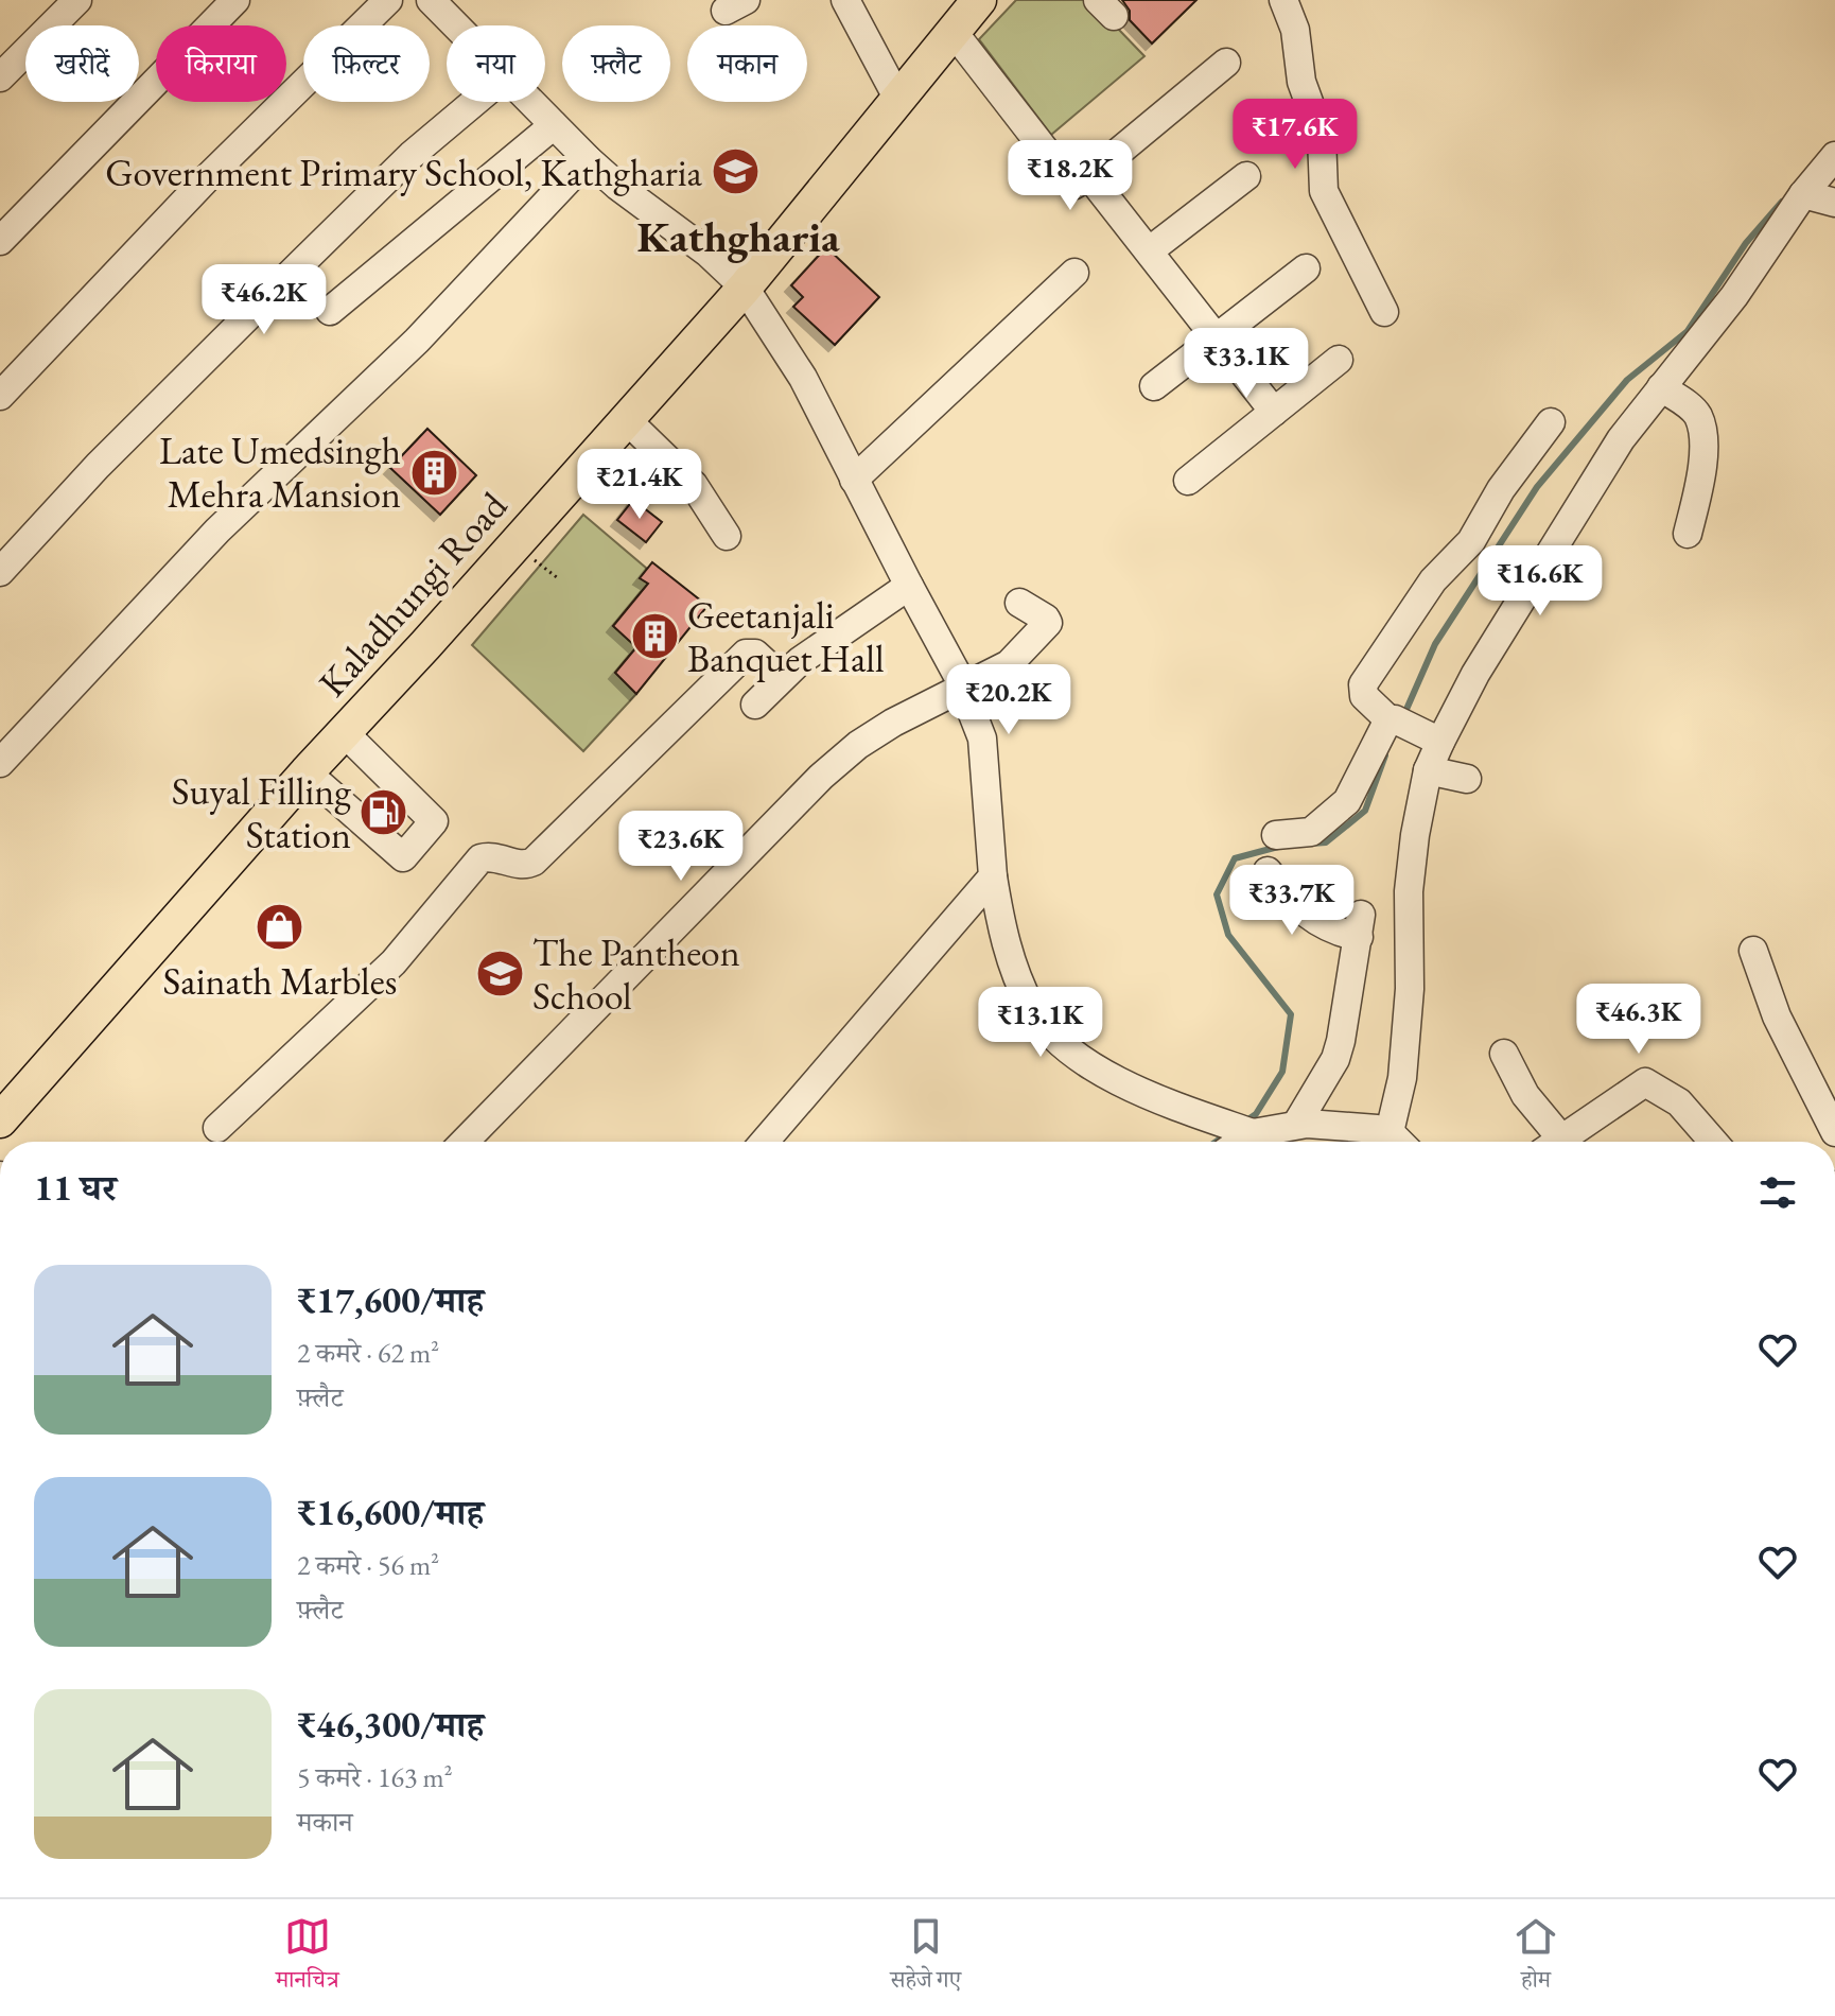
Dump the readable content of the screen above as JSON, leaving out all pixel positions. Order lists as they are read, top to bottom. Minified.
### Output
{"streets":{"main road":["Kaladhungi Road"]},"districts":["Kathgharia"],"places":{"school or university":["Government Primary School, Kathgharia","The Pantheon School"],"building":["Late Umedsingh Mehra Mansion","Geetanjali Banquet Hall"],"fuel station":["Suyal Filling Station"],"shop":["Sainath Marbles"]},"page":{"chip":["खरीदें","किराया","फ़िल्टर","नया","फ़्लैट","मकान"],"price":["₹17.6K","₹18.2K","₹46.2K","₹33.1K","₹21.4K","₹16.6K","₹20.2K","₹23.6K","₹33.7K","₹46.3K","₹13.1K"],"heading":"11 घर","list":[{"name":"₹17,600/माह","note":"2 कमरे · 62 m² · फ़्लैट"},{"name":"₹16,600/माह","note":"2 कमरे · 56 m² · फ़्लैट"},{"name":"₹46,300/माह","note":"5 कमरे · 163 m² · मकान"}],"tabs":["मानचित्र","सहेजे गए","होम"]}}
